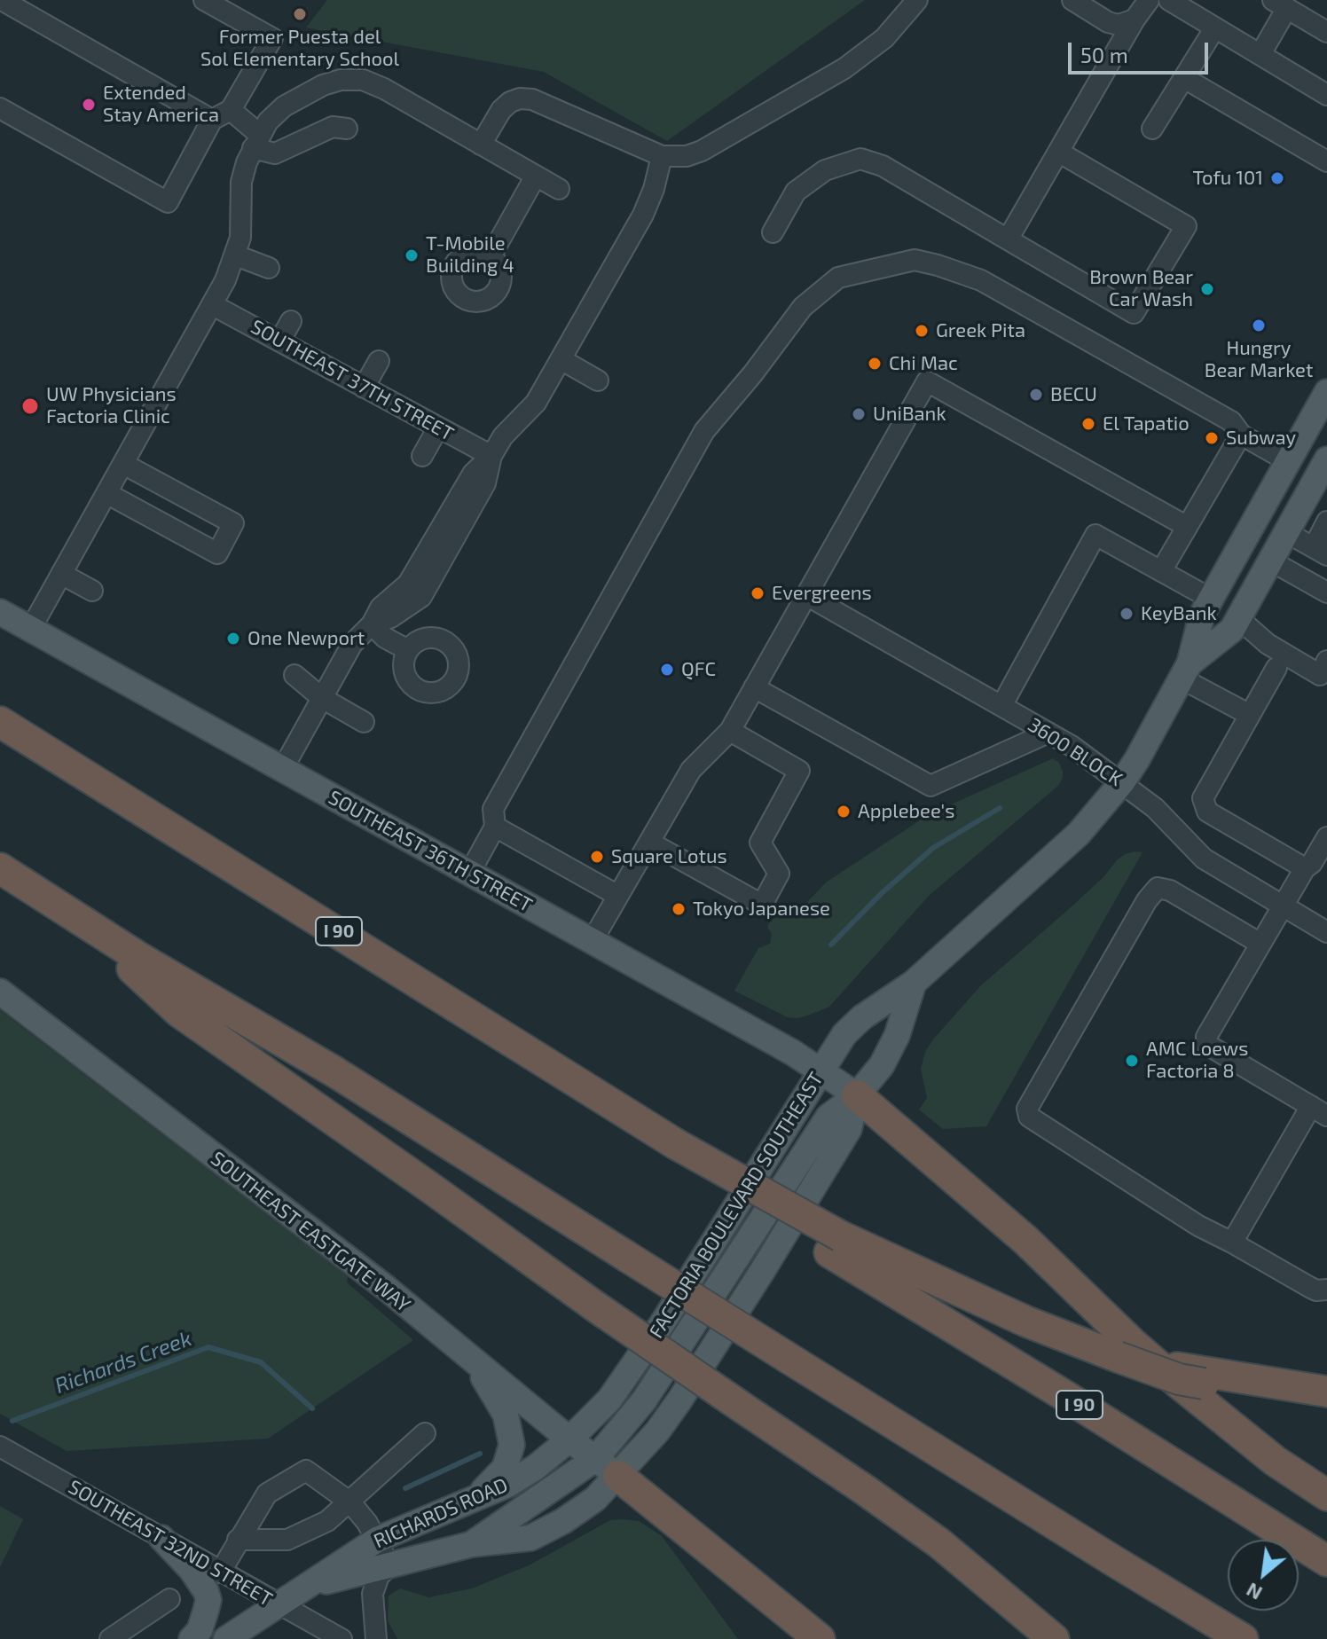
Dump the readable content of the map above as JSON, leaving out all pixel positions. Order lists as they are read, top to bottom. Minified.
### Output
{"streets":{"highway":["I 90"],"main road":["SOUTHEAST 36TH STREET","FACTORIA BOULEVARD SOUTHEAST","SOUTHEAST EASTGATE WAY","RICHARDS ROAD"],"street":["SOUTHEAST 37TH STREET","3600 BLOCK","SOUTHEAST 32ND STREET"]},"crossings":[["3600 BLOCK","FACTORIA BOULEVARD SOUTHEAST"],["SOUTHEAST 36TH STREET","FACTORIA BOULEVARD SOUTHEAST"],["FACTORIA BOULEVARD SOUTHEAST","SOUTHEAST EASTGATE WAY"],["FACTORIA BOULEVARD SOUTHEAST","RICHARDS ROAD"],["SOUTHEAST EASTGATE WAY","RICHARDS ROAD"],["RICHARDS ROAD","SOUTHEAST 32ND STREET"]],"water":["Richards Creek"],"places":["Former Puesta del Sol Elementary School","Extended Stay America","Tofu 101","T-Mobile Building 4","Brown Bear Car Wash","Hungry Bear Market","Greek Pita","Chi Mac","BECU","UW Physicians Factoria Clinic","UniBank","El Tapatio","Subway","Evergreens","KeyBank","One Newport","QFC","Applebee's","Square Lotus","Tokyo Japanese","AMC Loews Factoria 8"],"scale_bar":"50 m","north":"bottom left"}
